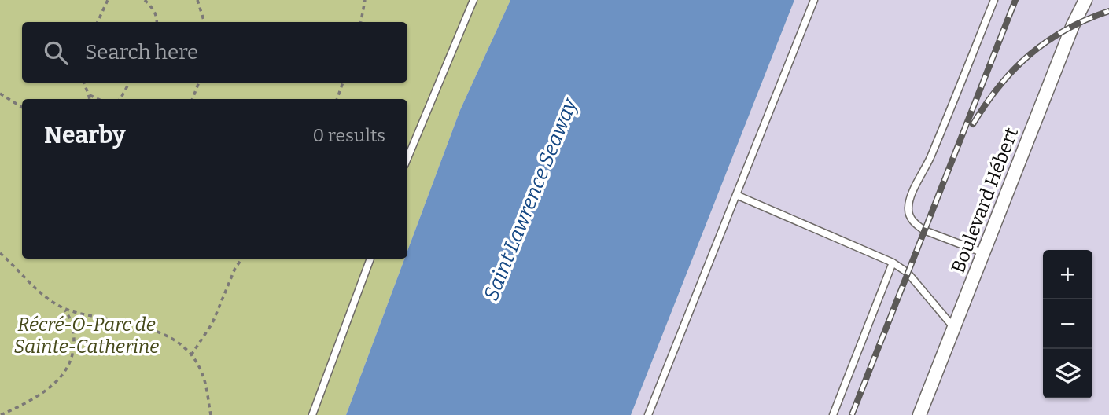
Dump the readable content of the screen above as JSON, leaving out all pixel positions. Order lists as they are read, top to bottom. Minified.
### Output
{"streets":{"street":["Boulevard Hébert"]},"water":["Saint Lawrence Seaway"],"parks":["Récré-O-Parc de Sainte-Catherine"],"page":{"search":"Search here","heading":["Nearby","0 results"],"map_buttons":["+","−"]}}
